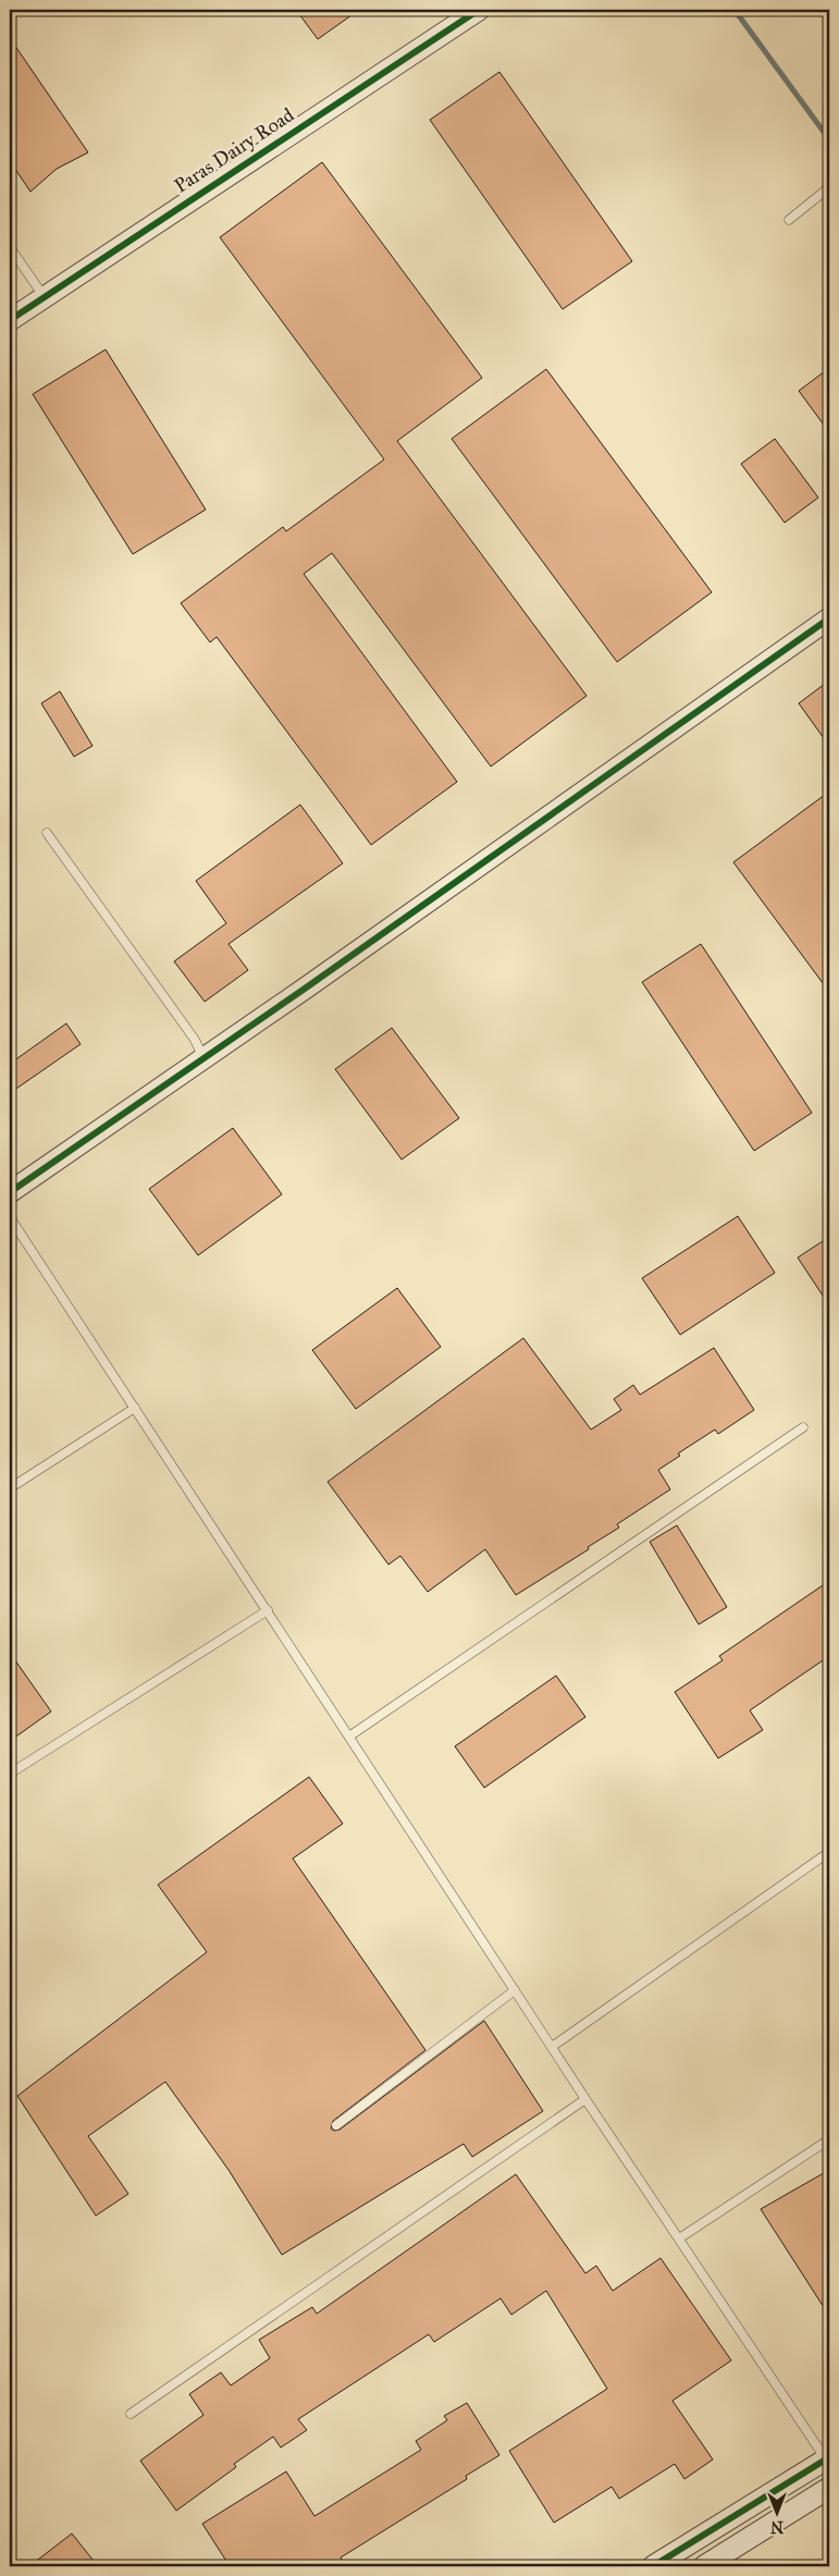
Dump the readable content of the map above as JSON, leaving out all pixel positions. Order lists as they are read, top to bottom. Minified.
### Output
{"streets":{"street":["Paras Dairy Road"]},"north":"bottom"}
